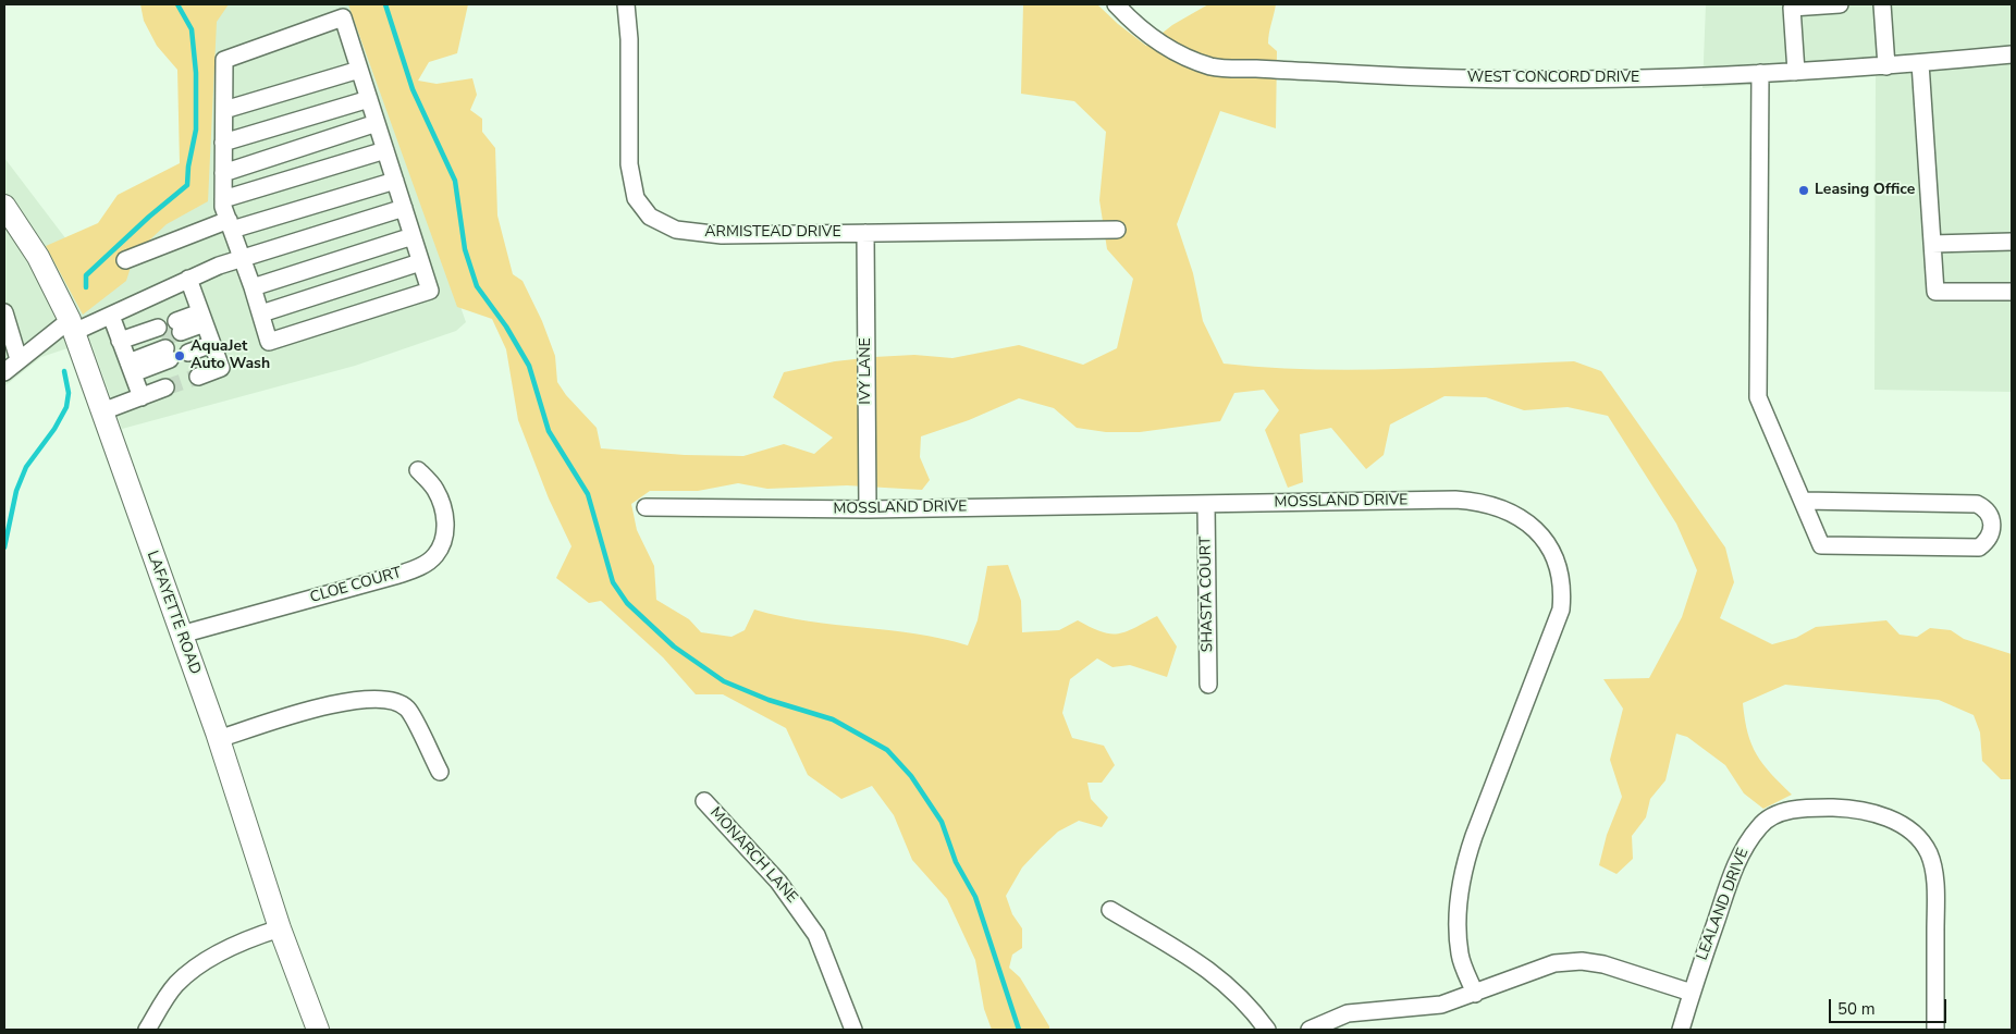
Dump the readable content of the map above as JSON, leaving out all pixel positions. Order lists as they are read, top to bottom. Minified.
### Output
{"streets":{"main road":["LAFAYETTE ROAD"],"street":["WEST CONCORD DRIVE","ARMISTEAD DRIVE","IVY LANE","MOSSLAND DRIVE","CLOE COURT","SHASTA COURT","MONARCH LANE","LEALAND DRIVE"]},"crossings":[["ARMISTEAD DRIVE","IVY LANE"],["IVY LANE","MOSSLAND DRIVE"],["MOSSLAND DRIVE","SHASTA COURT"],["CLOE COURT","LAFAYETTE ROAD"]],"places":["Leasing Office","AquaJet Auto Wash"],"scale_bar":"50 m"}
